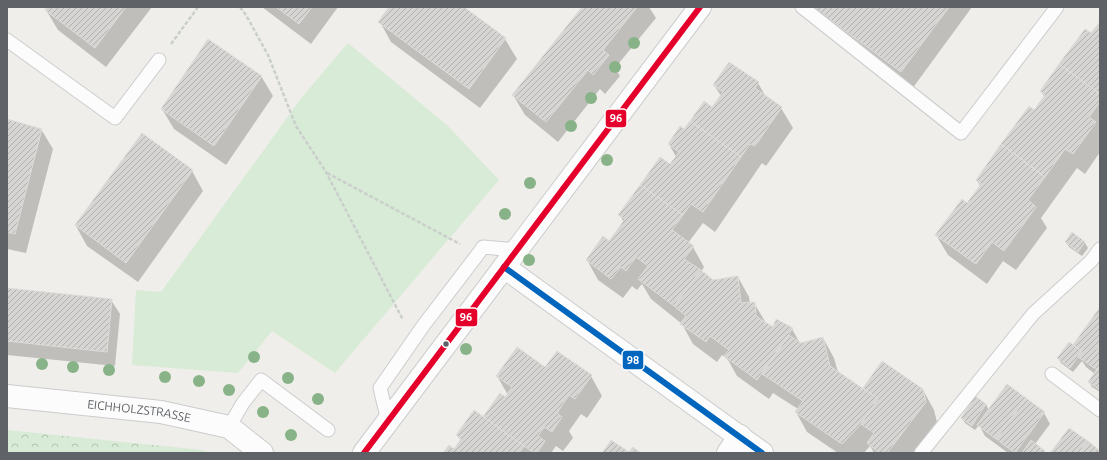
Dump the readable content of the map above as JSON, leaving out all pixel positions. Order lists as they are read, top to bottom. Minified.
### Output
{"streets":{"street":["EICHHOLZSTRASSE"]},"lines":["transit line 96","transit line 98"]}
